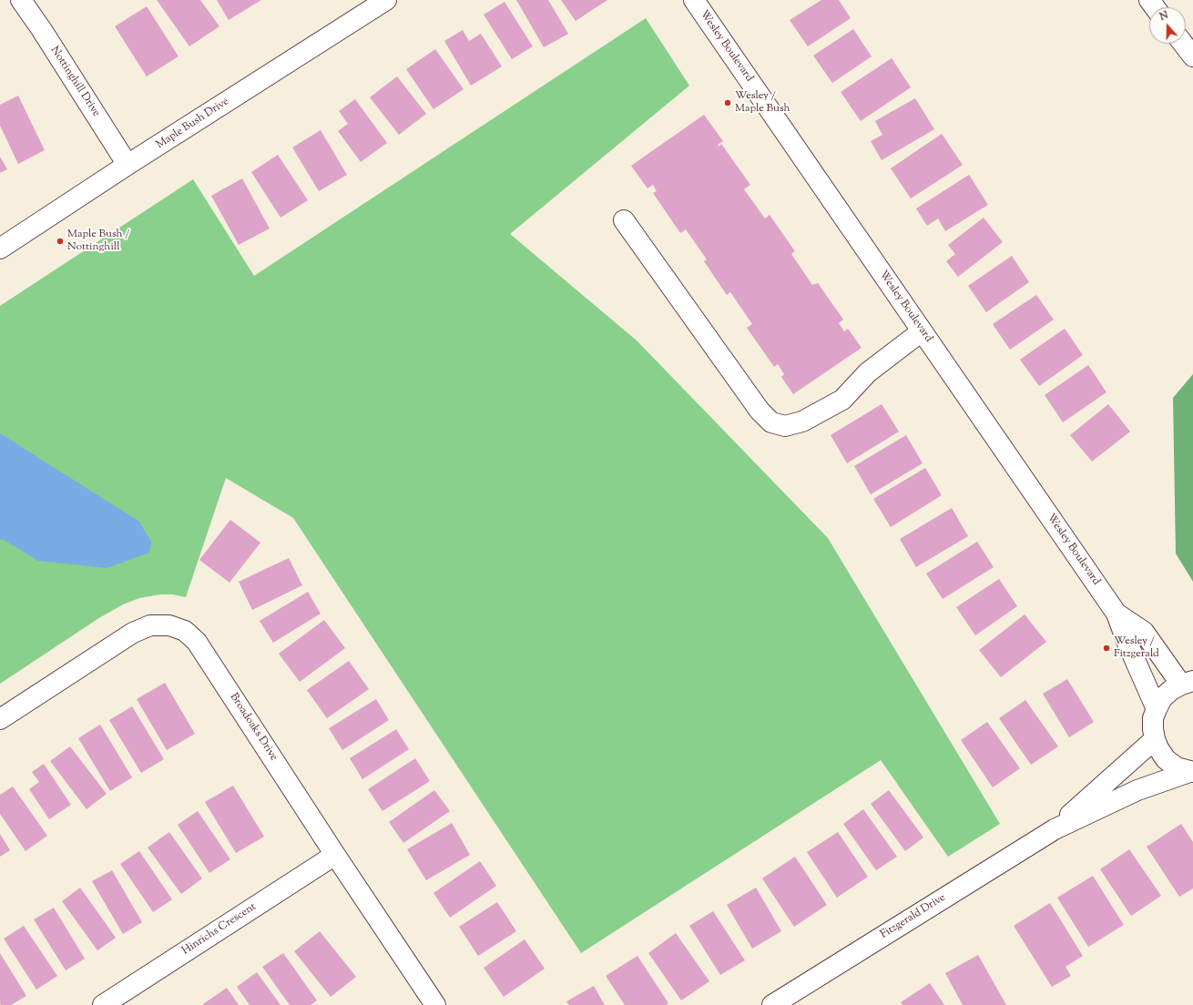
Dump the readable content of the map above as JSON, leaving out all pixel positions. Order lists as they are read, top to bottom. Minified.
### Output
{"streets":{"street":["Wesley Boulevard","Nottinghill Drive","Maple Bush Drive","Broadoaks Drive","Fitzgerald Drive","Hinrichs Crescent"]},"crossings":[["Nottinghill Drive","Maple Bush Drive"],["Broadoaks Drive","Hinrichs Crescent"]],"places":["Wesley / Maple Bush","Maple Bush / Nottinghill","Wesley / Fitzgerald"],"north":"top"}
